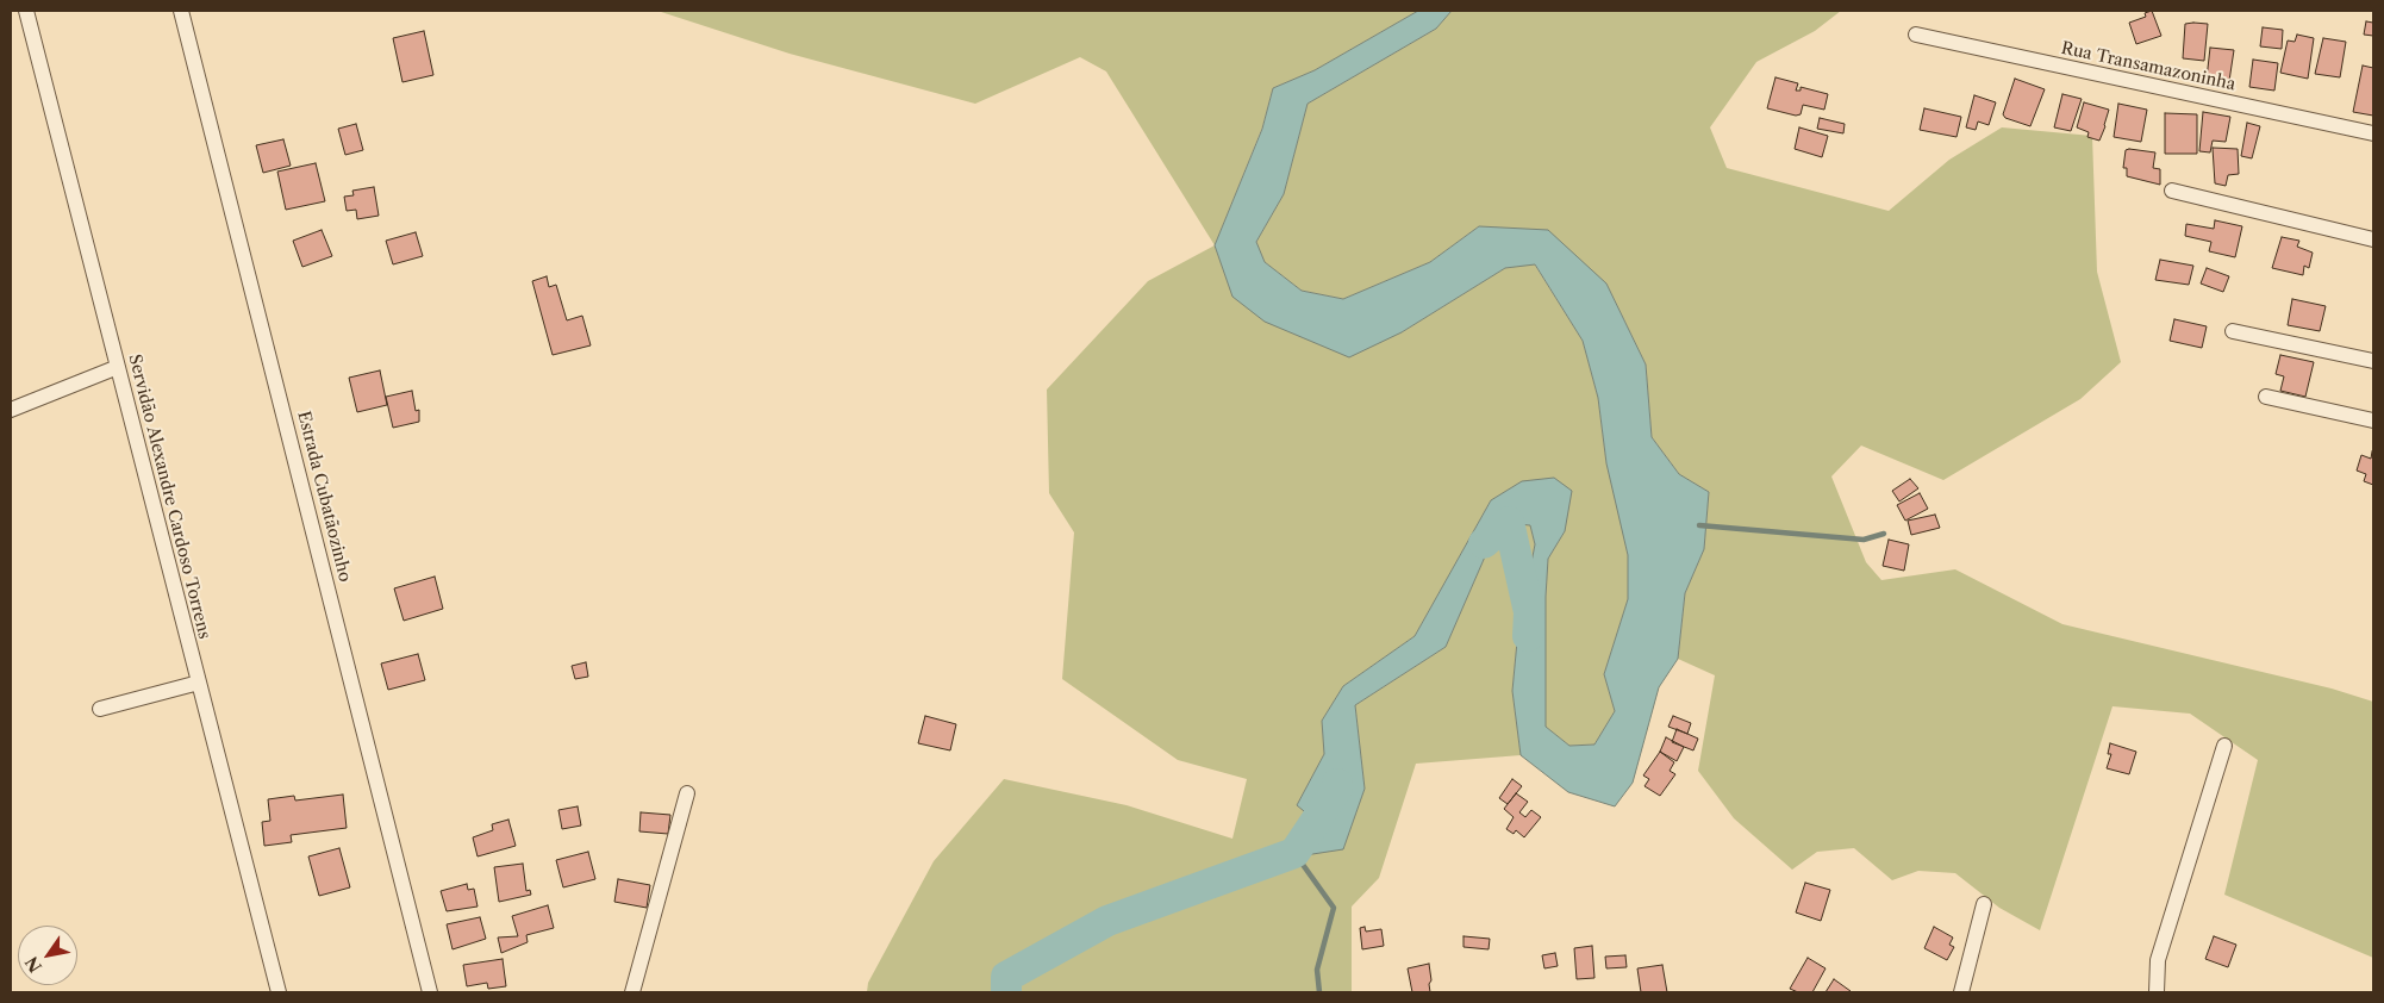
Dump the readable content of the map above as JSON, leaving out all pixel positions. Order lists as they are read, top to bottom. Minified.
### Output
{"streets":{"street":["Rua Transamazoninha","Servidão Alexandre Cardoso Torrens","Estrada Cubatãozinho"]},"north":"bottom left"}
